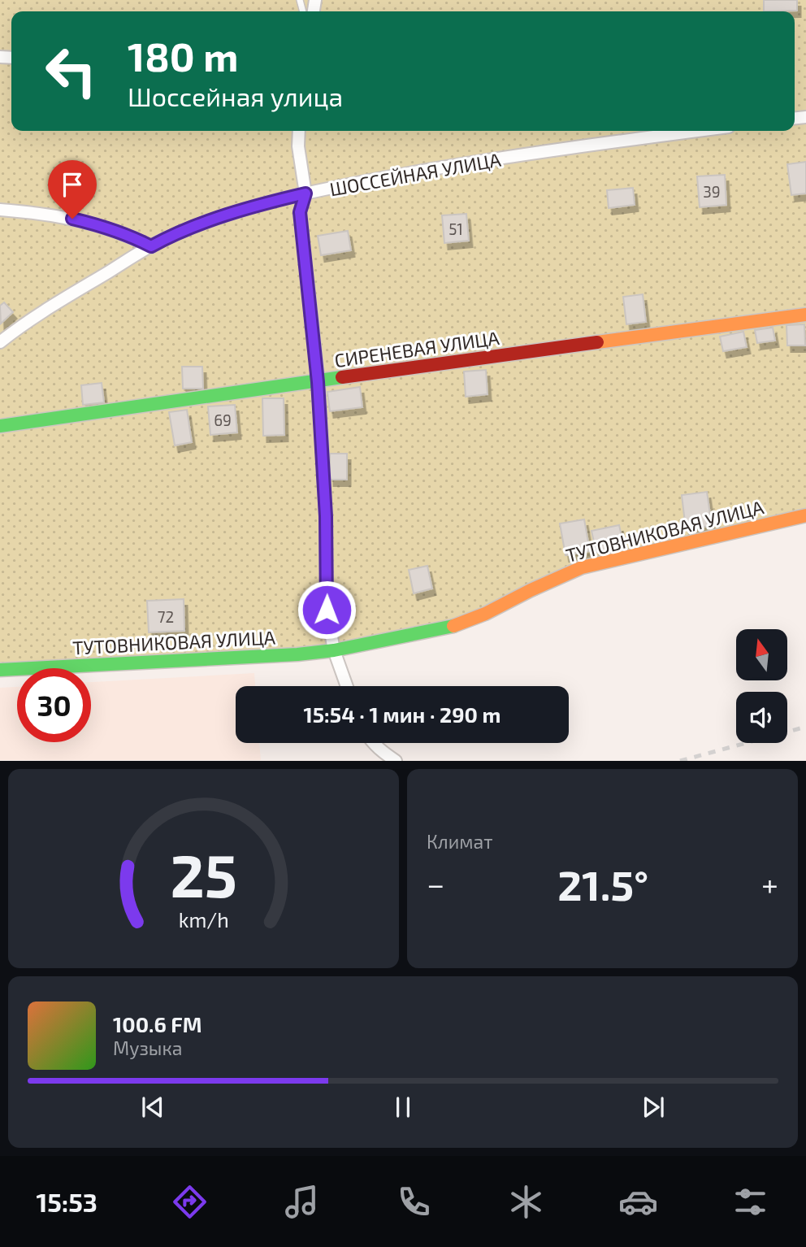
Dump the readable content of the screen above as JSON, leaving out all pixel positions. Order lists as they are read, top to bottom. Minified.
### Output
{"streets":{"street":["ШОССЕЙНАЯ УЛИЦА","СИРЕНЕВАЯ УЛИЦА","ТУТОВНИКОВАЯ УЛИЦА"]},"house_numbers":["39","51","69","72"],"north":"top","page":{"turn":["180 m","Шоссейная улица"],"limit":"30","trip":"15:54 · 1 мин · 290 m","tile":"Климат","heat":["−","21.5°","+"],"song":["100.6 FM","Музыка"],"tabs":"15:53","gauge":["25","km/h"]}}
